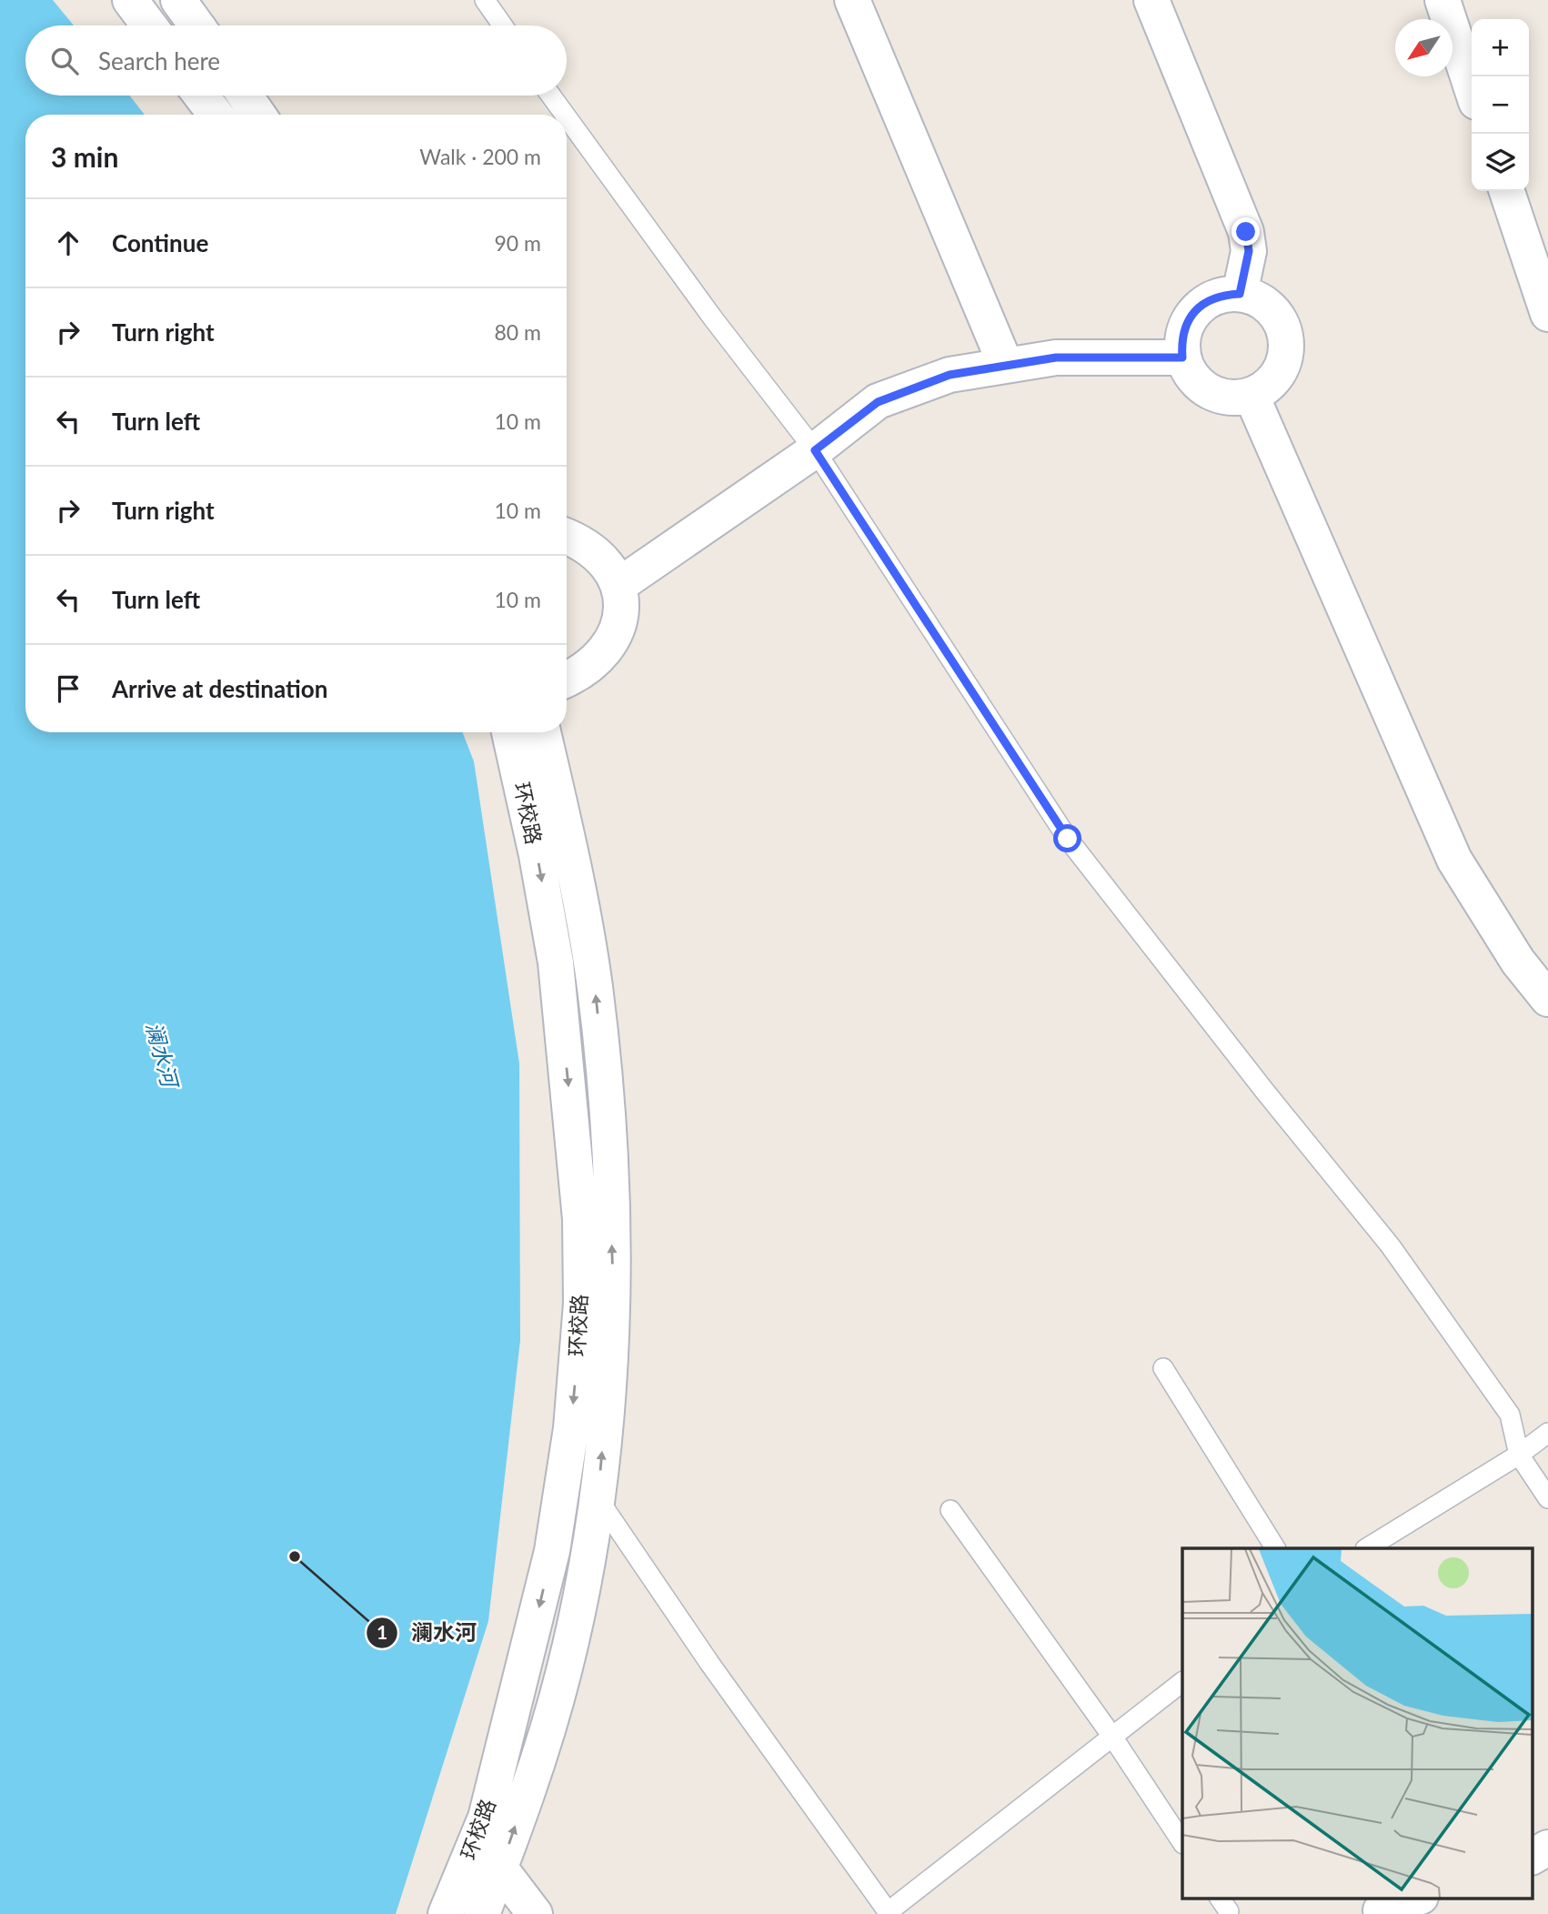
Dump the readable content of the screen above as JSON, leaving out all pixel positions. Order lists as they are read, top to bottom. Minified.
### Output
{"streets":{"street":["环校路"]},"water":["澜水河"],"places":["澜水河"],"north":"bottom left","page":{"map_buttons":["+","−"],"search":"Search here","heading":["3 min","Walk · 200 m"],"list":[["Continue","90 m"],["Turn right","80 m"],["Turn left","10 m"],["Turn right","10 m"],["Turn left","10 m"],"Arrive at destination"]}}
